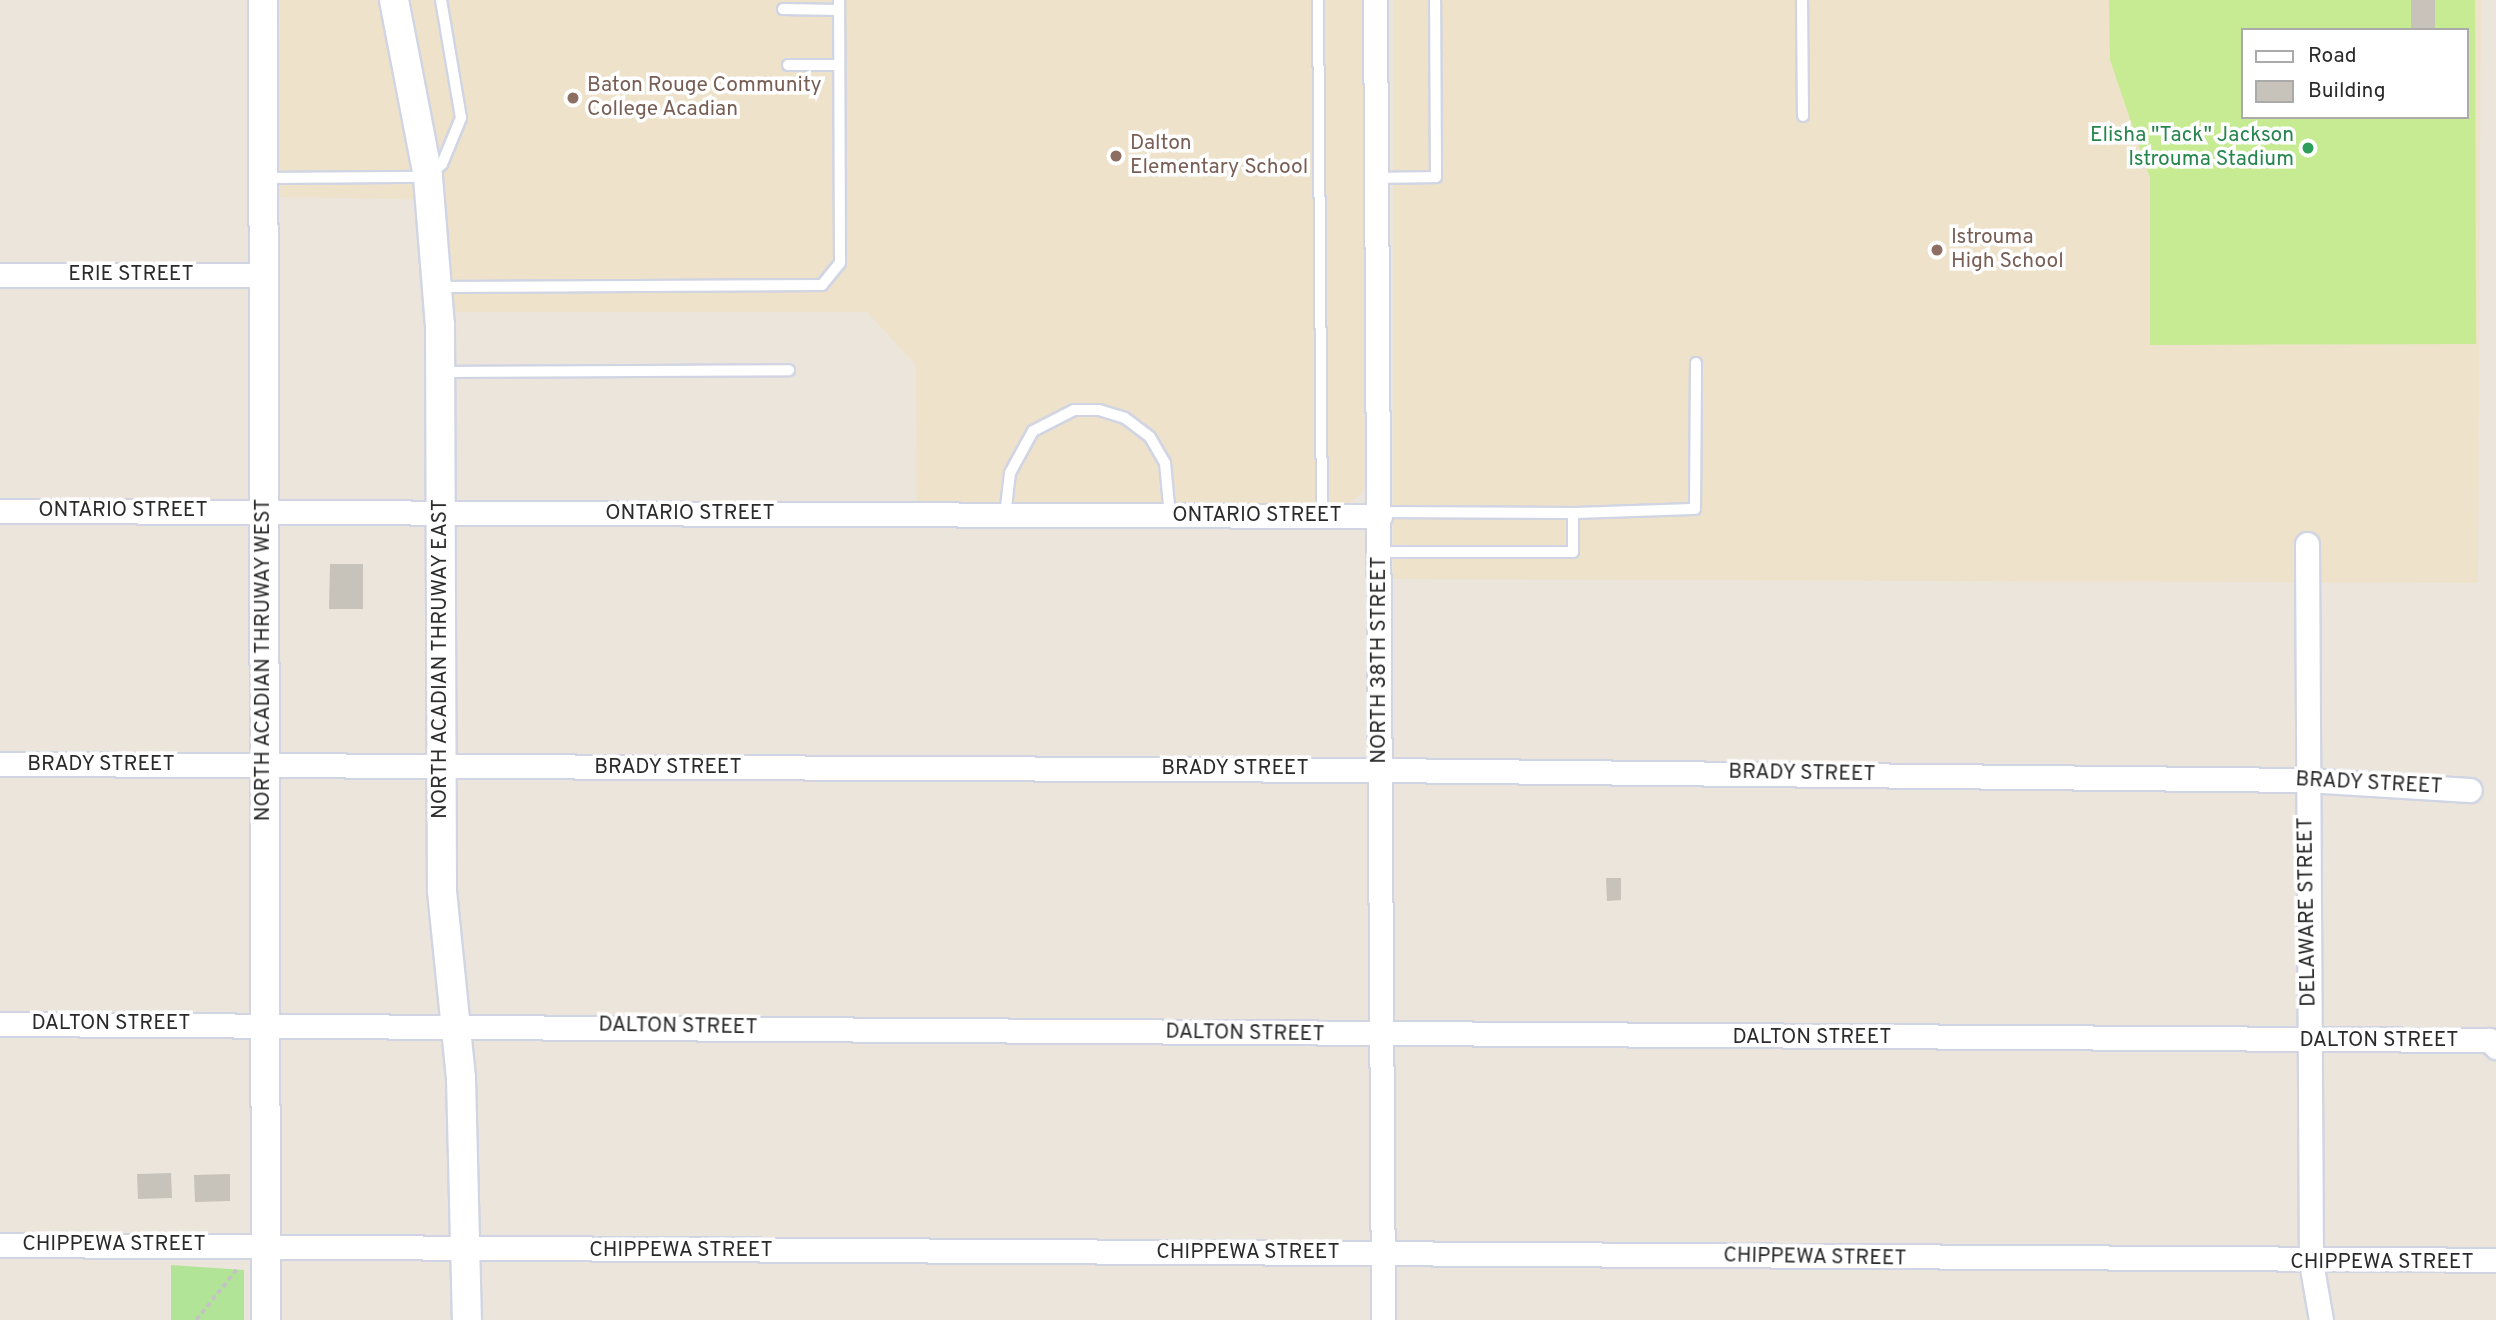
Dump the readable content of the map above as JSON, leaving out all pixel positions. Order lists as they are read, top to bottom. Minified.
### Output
{"streets":{"street":["ERIE STREET","ONTARIO STREET","NORTH ACADIAN THRUWAY EAST","NORTH ACADIAN THRUWAY WEST","NORTH 38TH STREET","BRADY STREET","DELAWARE STREET","DALTON STREET","CHIPPEWA STREET"]},"crossings":[["ERIE STREET","NORTH ACADIAN THRUWAY WEST"],["ONTARIO STREET","NORTH ACADIAN THRUWAY EAST"],["ONTARIO STREET","NORTH ACADIAN THRUWAY WEST"],["ONTARIO STREET","NORTH 38TH STREET"],["NORTH ACADIAN THRUWAY EAST","BRADY STREET"],["NORTH ACADIAN THRUWAY EAST","DALTON STREET"],["NORTH ACADIAN THRUWAY EAST","CHIPPEWA STREET"],["NORTH ACADIAN THRUWAY WEST","BRADY STREET"],["NORTH ACADIAN THRUWAY WEST","DALTON STREET"],["NORTH ACADIAN THRUWAY WEST","CHIPPEWA STREET"],["NORTH 38TH STREET","BRADY STREET"],["NORTH 38TH STREET","DALTON STREET"],["NORTH 38TH STREET","CHIPPEWA STREET"],["BRADY STREET","DELAWARE STREET"],["DELAWARE STREET","DALTON STREET"],["DELAWARE STREET","CHIPPEWA STREET"]],"places":["Baton Rouge Community College Acadian","Elisha \"Tack\" Jackson Istrouma Stadium","Dalton Elementary School","Istrouma High School"],"legend":["Road","Building"]}
